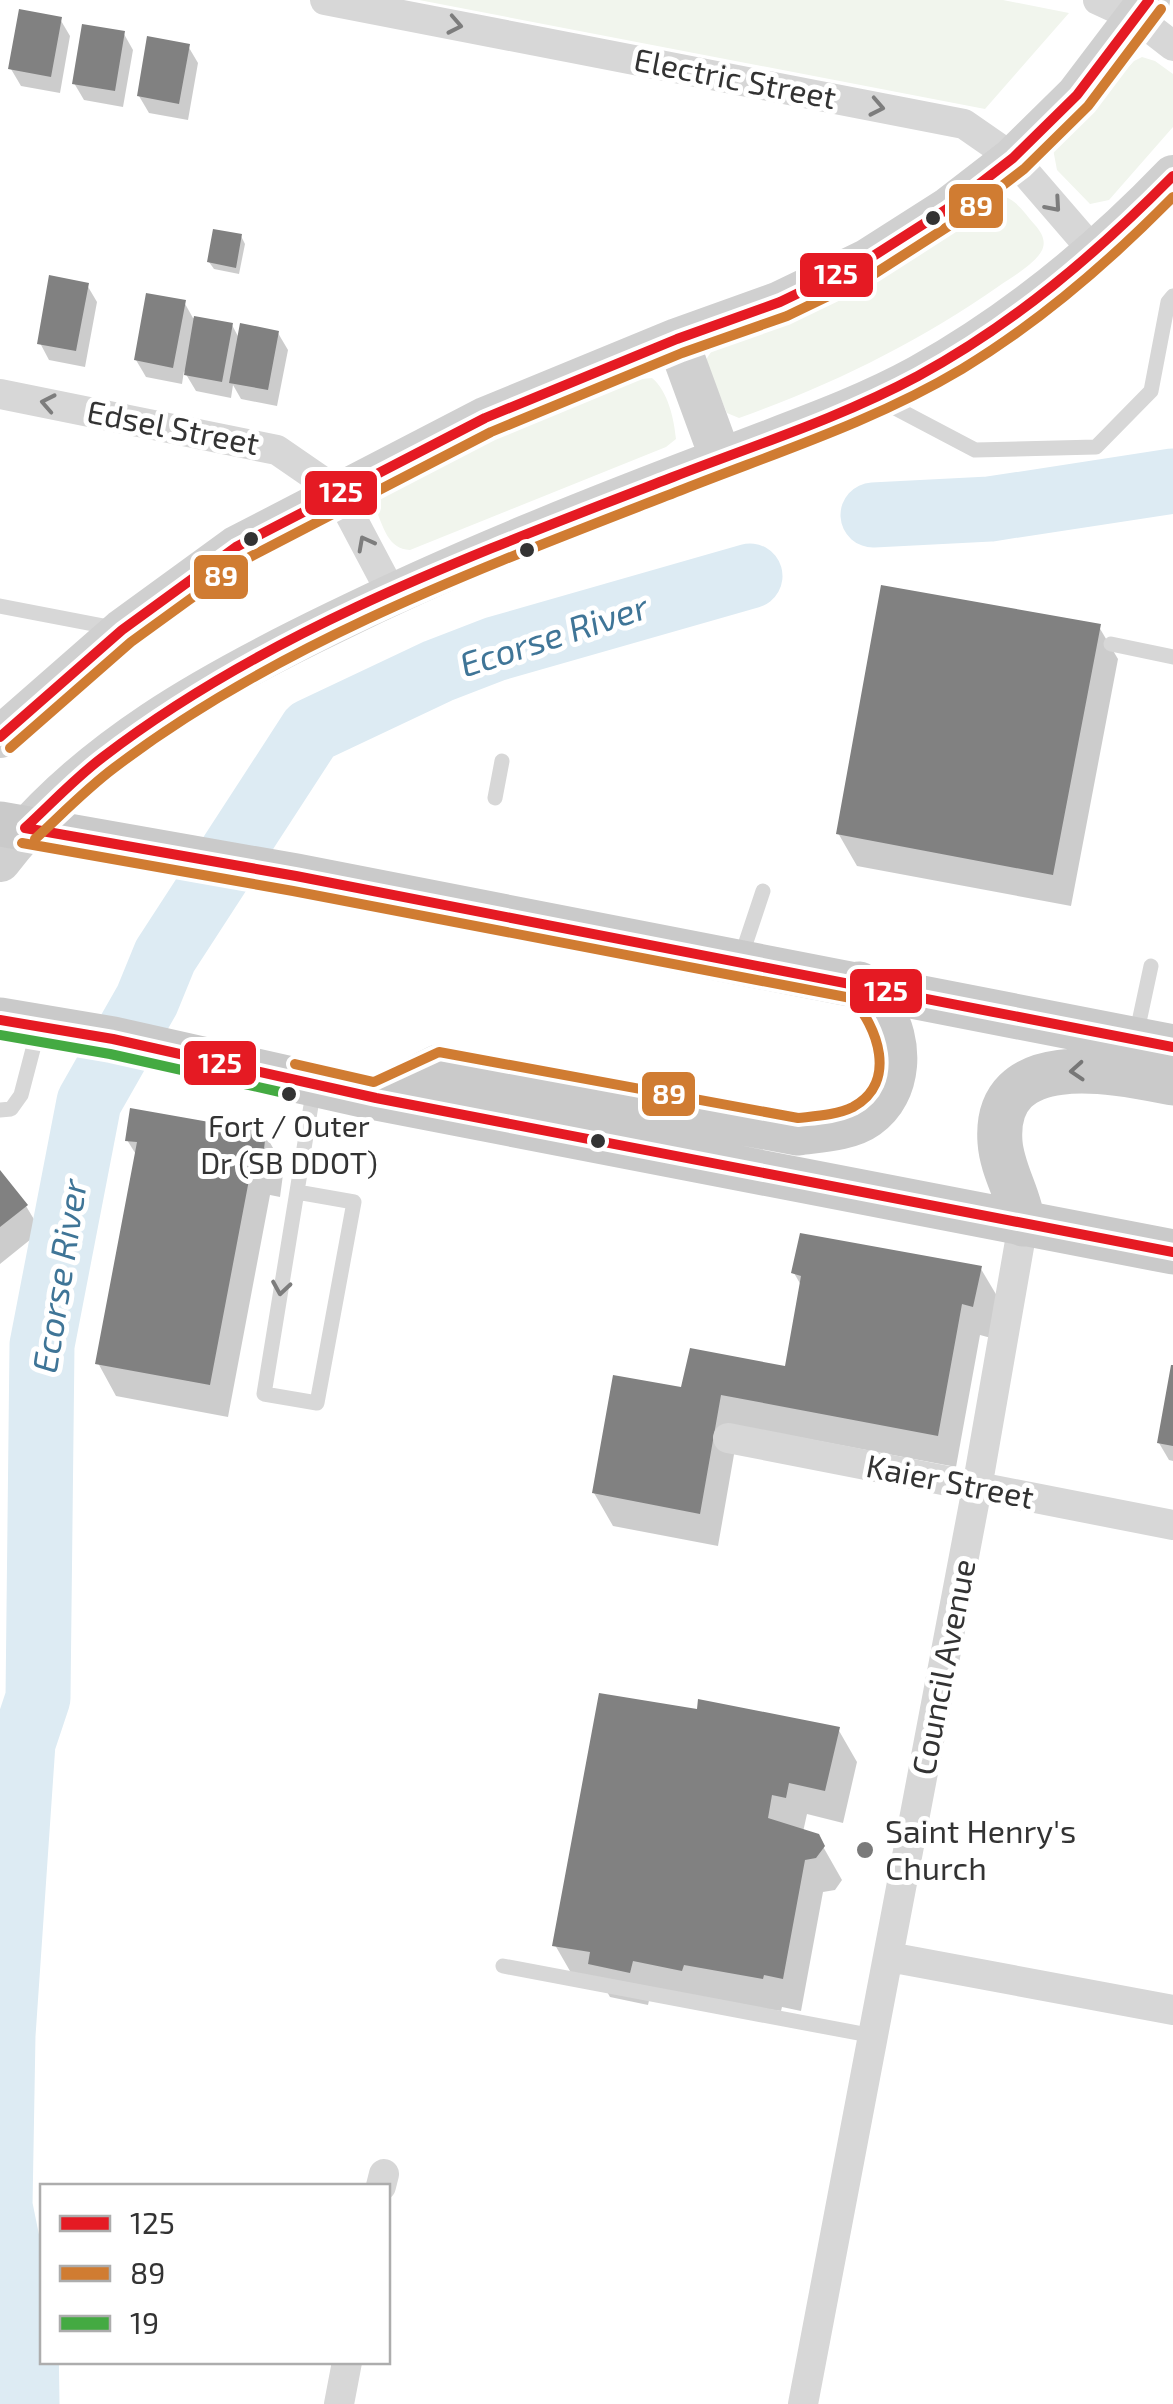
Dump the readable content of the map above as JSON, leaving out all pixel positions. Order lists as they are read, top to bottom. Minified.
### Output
{"streets":{"street":["Electric Street","Edsel Street","Kaier Street","Council Avenue"]},"crossings":[["Kaier Street","Council Avenue"]],"one_way":["Electric Street","Edsel Street"],"water":["Ecorse River"],"places":["Fort / Outer Dr (SB DDOT)","Saint Henry's Church"],"lines":["transit line 125","transit line 89","transit line 19"],"legend":["125","89","19"]}
